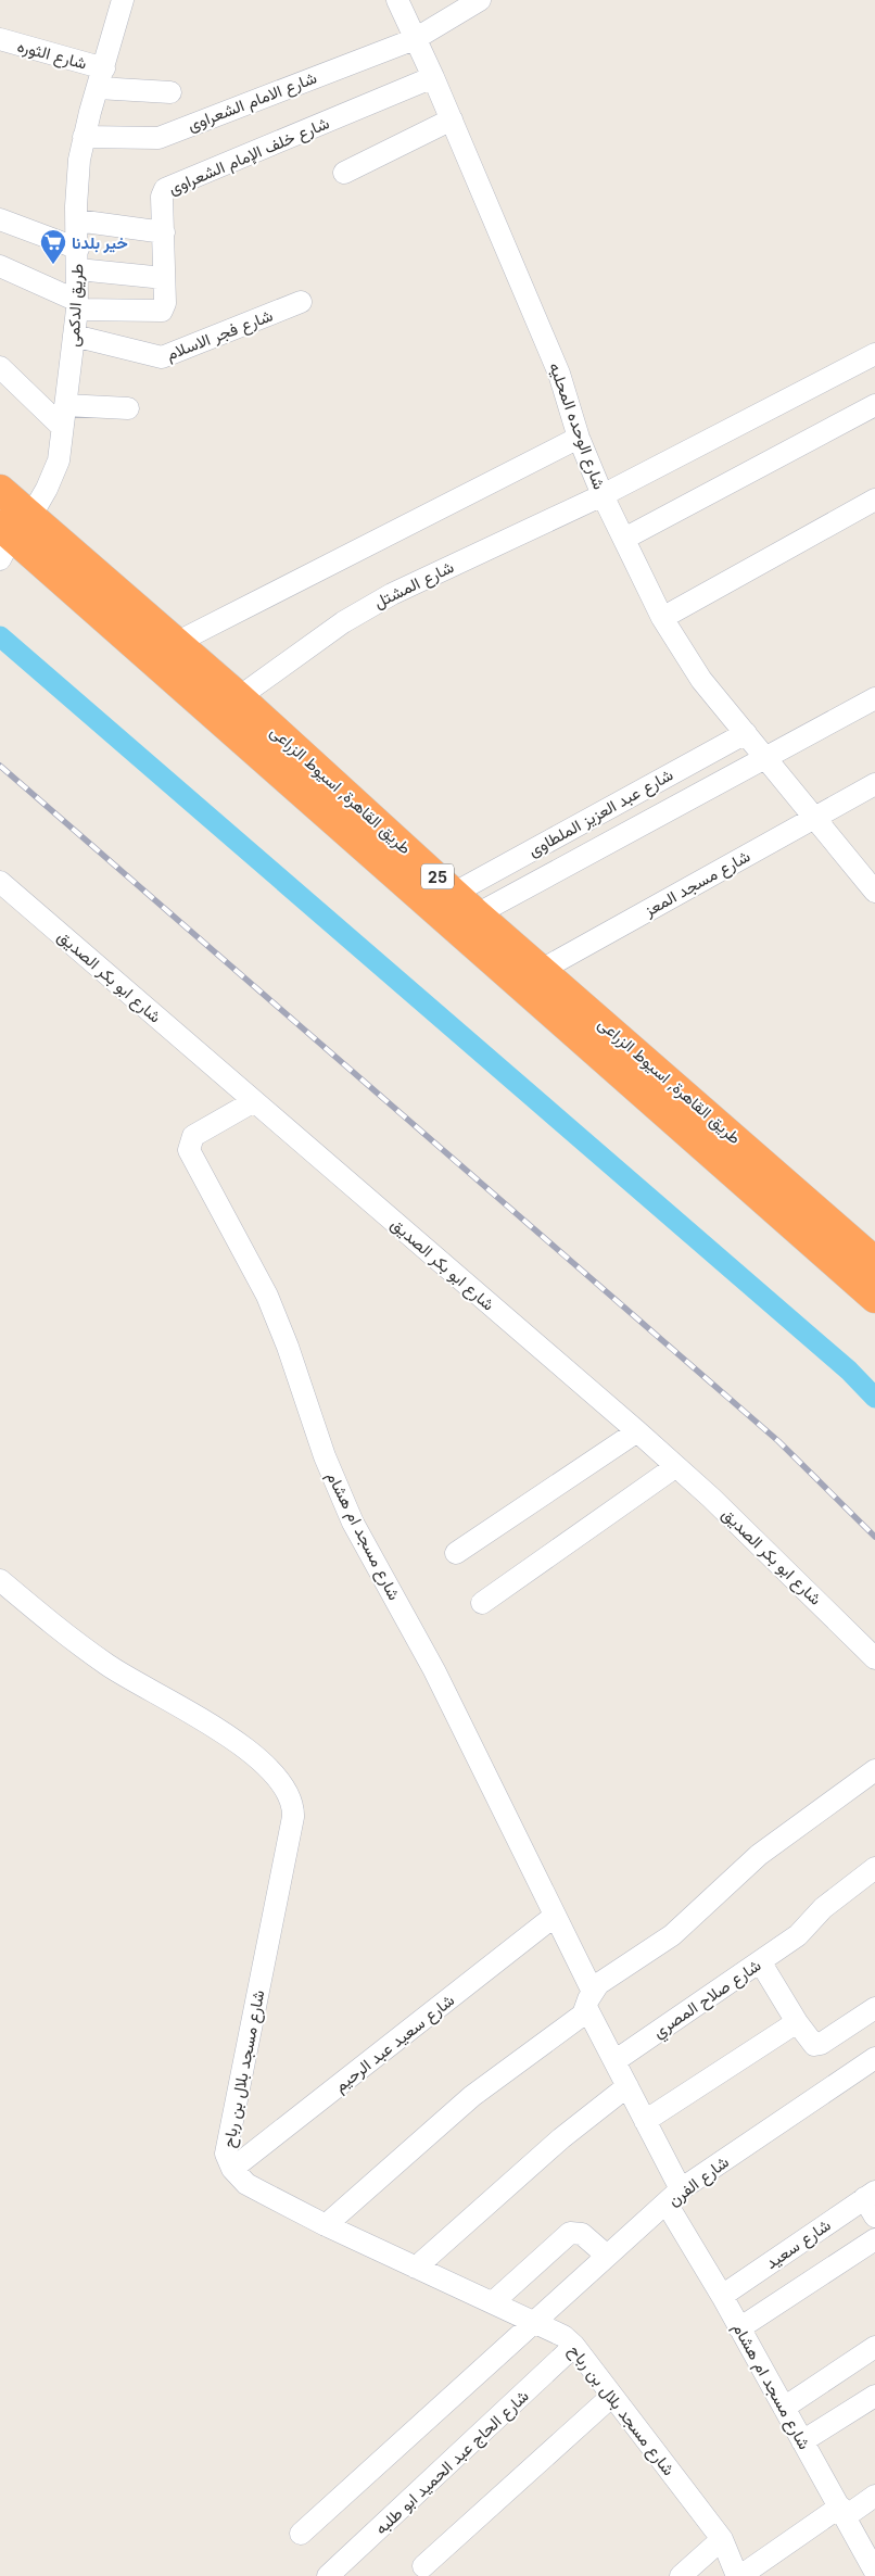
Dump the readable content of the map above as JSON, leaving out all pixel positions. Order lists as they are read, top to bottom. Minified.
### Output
{"streets":{"highway":["طريق القاهرة, اسيوط الزراعى","25"],"street":["شارع الثوره","شارع الامام الشعراوى","شارع خلف الإمام الشعراوى","طريق الدكمى","شارع فجر الاسلام","شارع الوحده المحليه","شارع المشتل","شارع عبد العزيز الملطاوى","شارع مسجد المعز","شارع ابو بكر الصديق","شارع مسجد ام هشام","شارع صلاح المصري","شارع سعيد عبد الرحيم","شارع مسجد بلال بن رباح","شارع الفرن","شارع سعيد","شارع الحاج عبد الحميد ابو طلبه"]},"crossings":[["شارع الثوره","طريق الدكمى"],["شارع الامام الشعراوى","طريق الدكمى"],["شارع الامام الشعراوى","شارع الوحده المحليه"],["شارع خلف الإمام الشعراوى","طريق الدكمى"],["شارع خلف الإمام الشعراوى","شارع الوحده المحليه"],["طريق الدكمى","شارع فجر الاسلام"],["طريق الدكمى","طريق القاهرة, اسيوط الزراعى"],["شارع الوحده المحليه","شارع المشتل"],["شارع الوحده المحليه","شارع عبد العزيز الملطاوى"],["شارع الوحده المحليه","شارع مسجد المعز"],["شارع المشتل","طريق القاهرة, اسيوط الزراعى"],["طريق القاهرة, اسيوط الزراعى","شارع عبد العزيز الملطاوى"],["طريق القاهرة, اسيوط الزراعى","شارع مسجد المعز"],["شارع ابو بكر الصديق","شارع مسجد ام هشام"],["شارع مسجد ام هشام","شارع صلاح المصري"],["شارع مسجد ام هشام","شارع سعيد عبد الرحيم"],["شارع مسجد ام هشام","شارع الفرن"],["شارع مسجد ام هشام","شارع سعيد"],["شارع سعيد عبد الرحيم","شارع مسجد بلال بن رباح"],["شارع مسجد بلال بن رباح","شارع الفرن"],["شارع مسجد بلال بن رباح","شارع الحاج عبد الحميد ابو طلبه"]],"places":{"supermarket":["خير بلدنا"]}}
